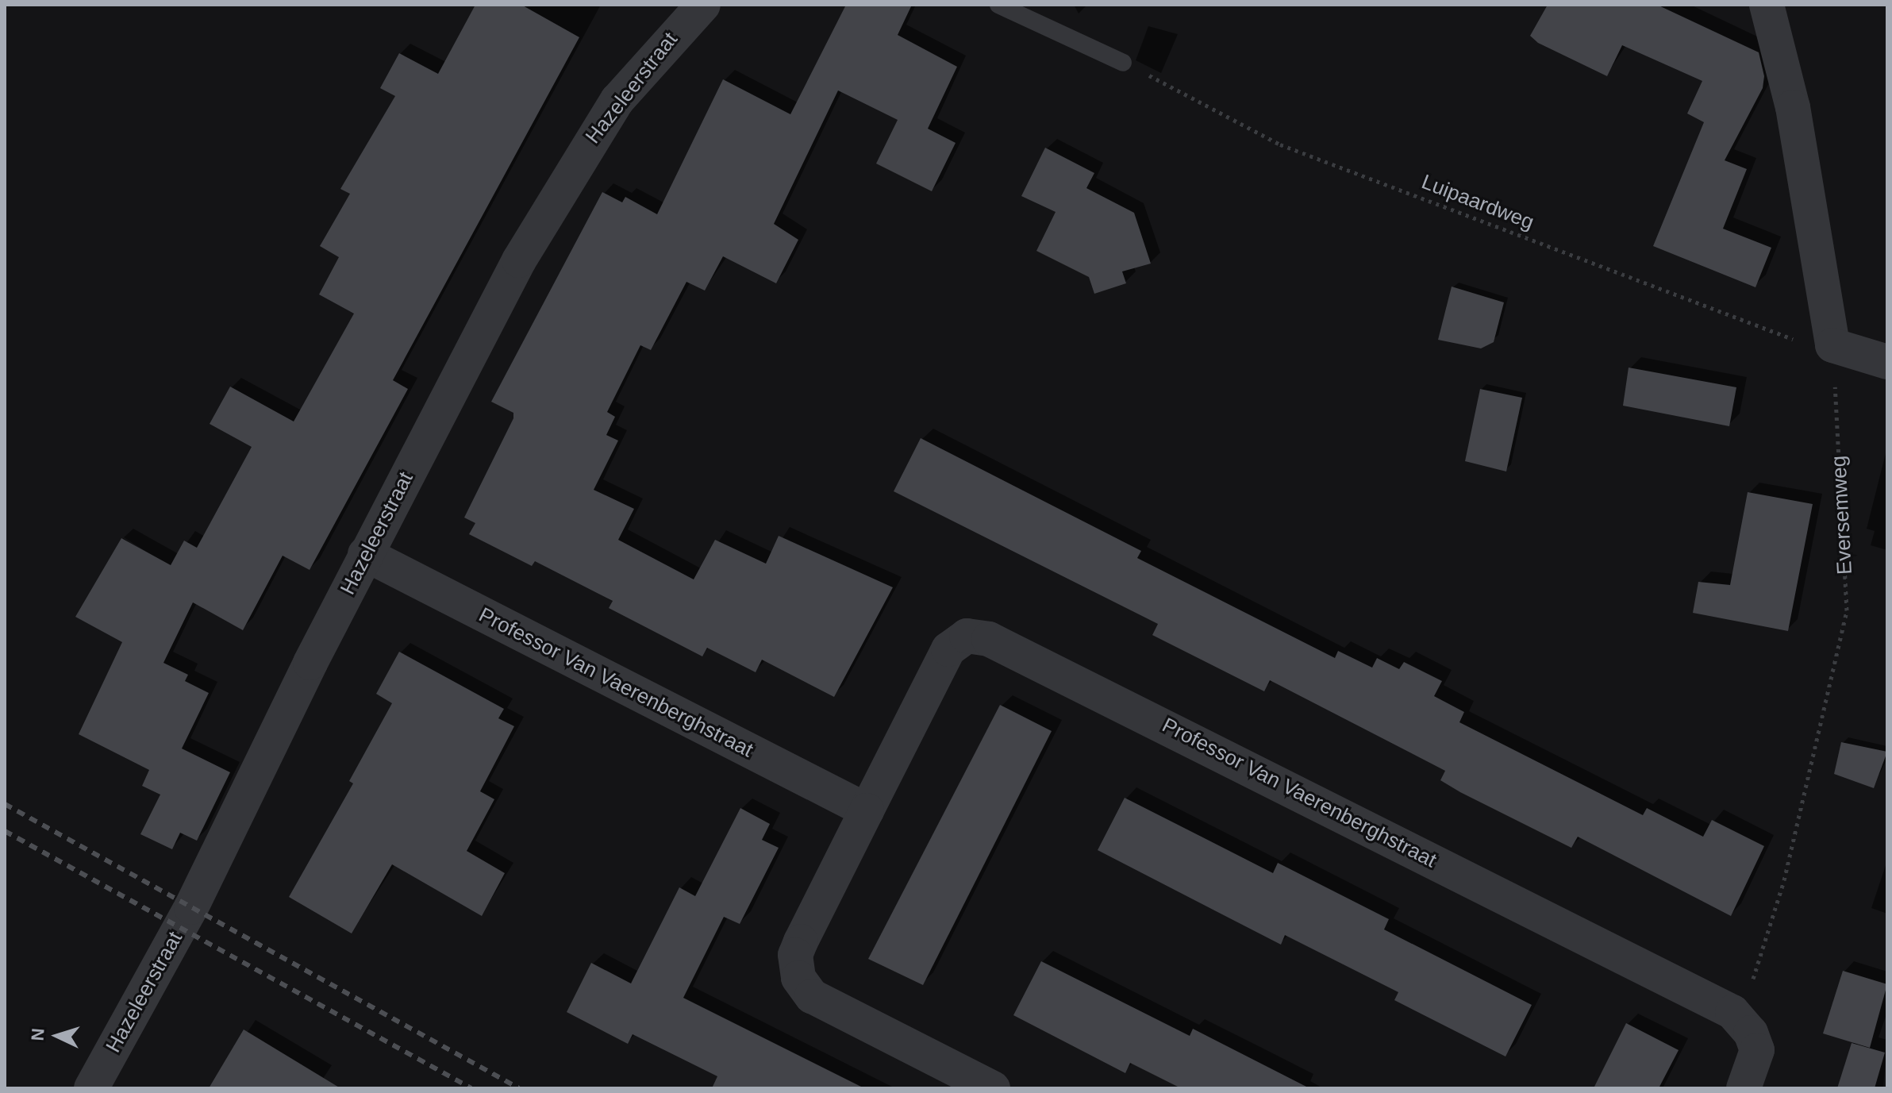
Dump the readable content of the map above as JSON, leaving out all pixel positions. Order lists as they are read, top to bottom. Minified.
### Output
{"streets":{"street":["Hazeleerstraat","Professor Van Vaerenberghstraat"],"path":["Luipaardweg","Eversemweg"]},"crossings":[["Hazeleerstraat","Professor Van Vaerenberghstraat"],["Luipaardweg","Eversemweg"],["Eversemweg","Professor Van Vaerenberghstraat"]],"north":"left"}
